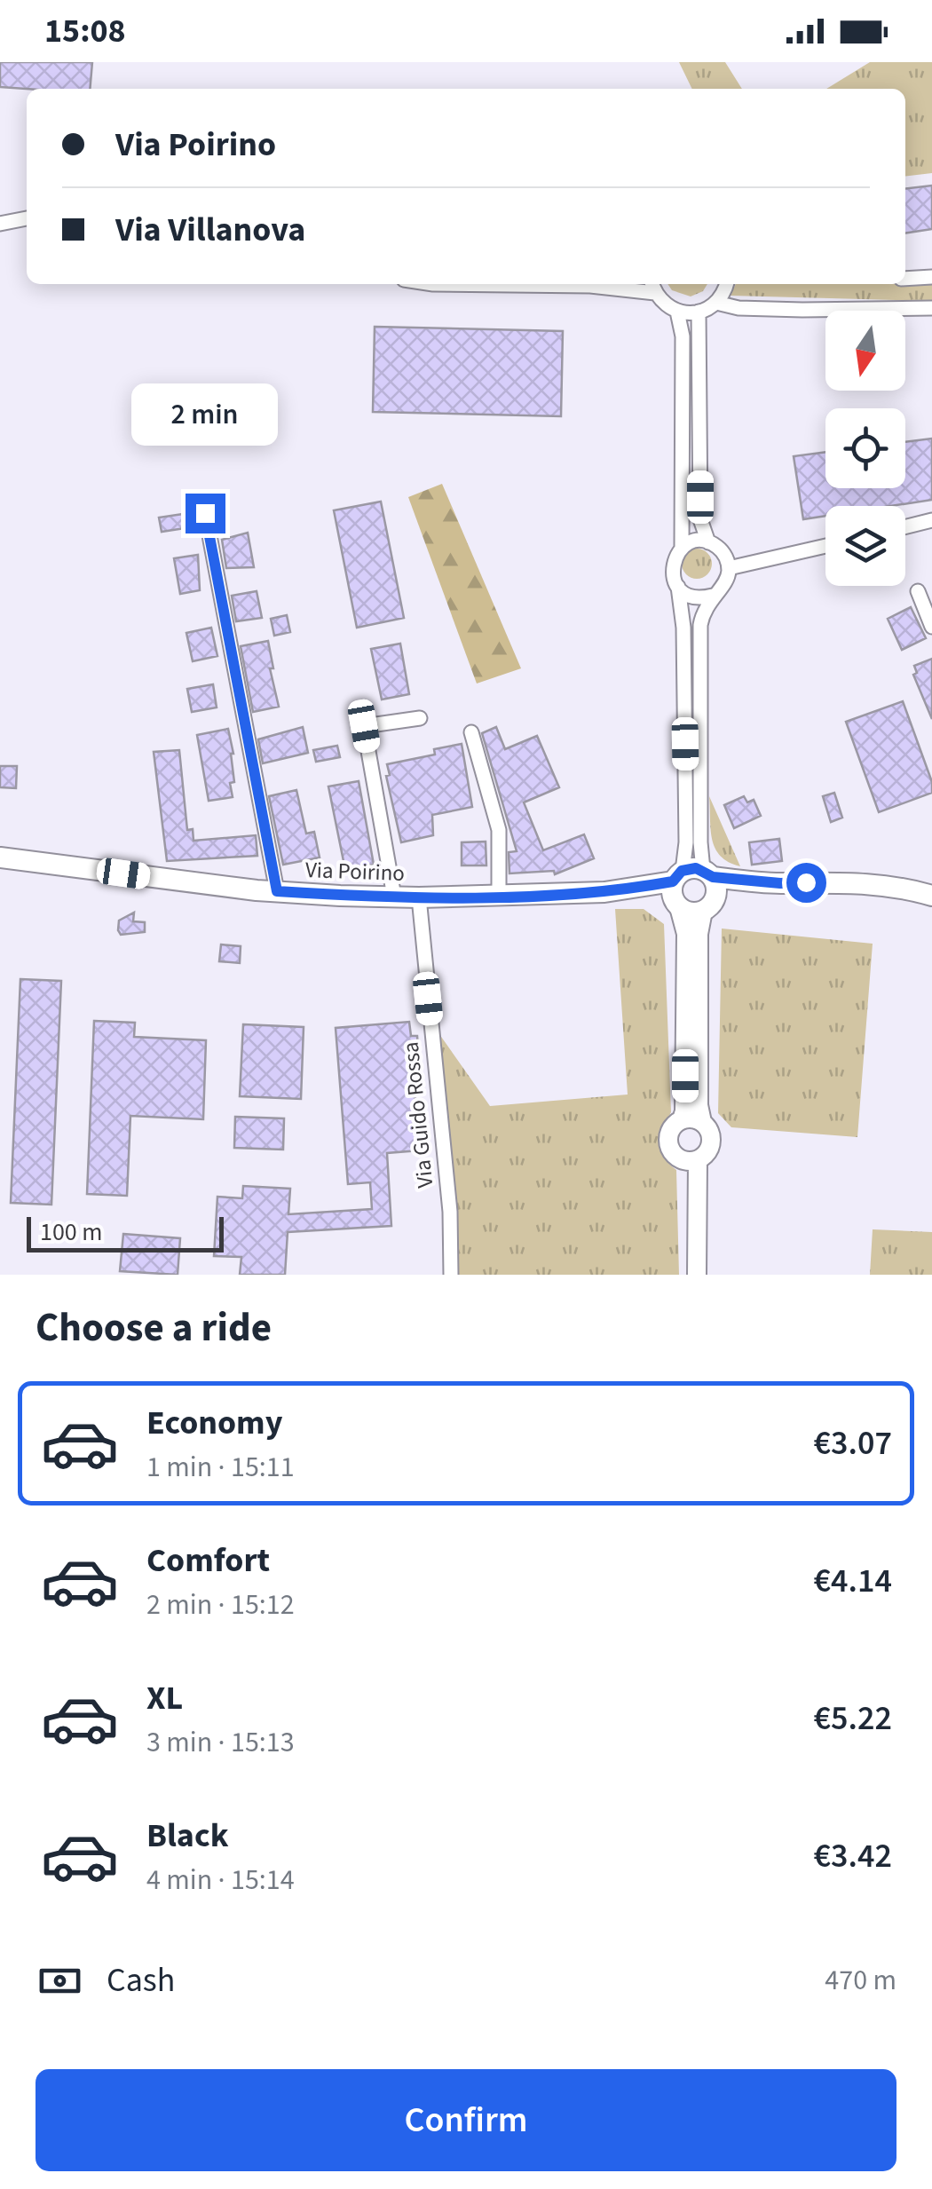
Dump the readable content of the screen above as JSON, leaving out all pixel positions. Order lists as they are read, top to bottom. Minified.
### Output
{"streets":{"main road":["Via Poirino"],"street":["Via Guido Rossa"]},"crossings":[["Via Poirino","Via Guido Rossa"]],"scale_bar":"100 m","north":"bottom","page":{"status":"15:08","banner":["Via Poirino","Via Villanova"],"bubble":"2 min","scale":"100 m","heading":"Choose a ride","list":[{"name":"Economy","note":"1 min · 15:11","value":"€3.07"},{"name":"Comfort","note":"2 min · 15:12","value":"€4.14"},{"name":"XL","note":"3 min · 15:13","value":"€5.22"},{"name":"Black","note":"4 min · 15:14","value":"€3.42"}],"pay":["Cash","470 m"],"buttons":"Confirm"}}
